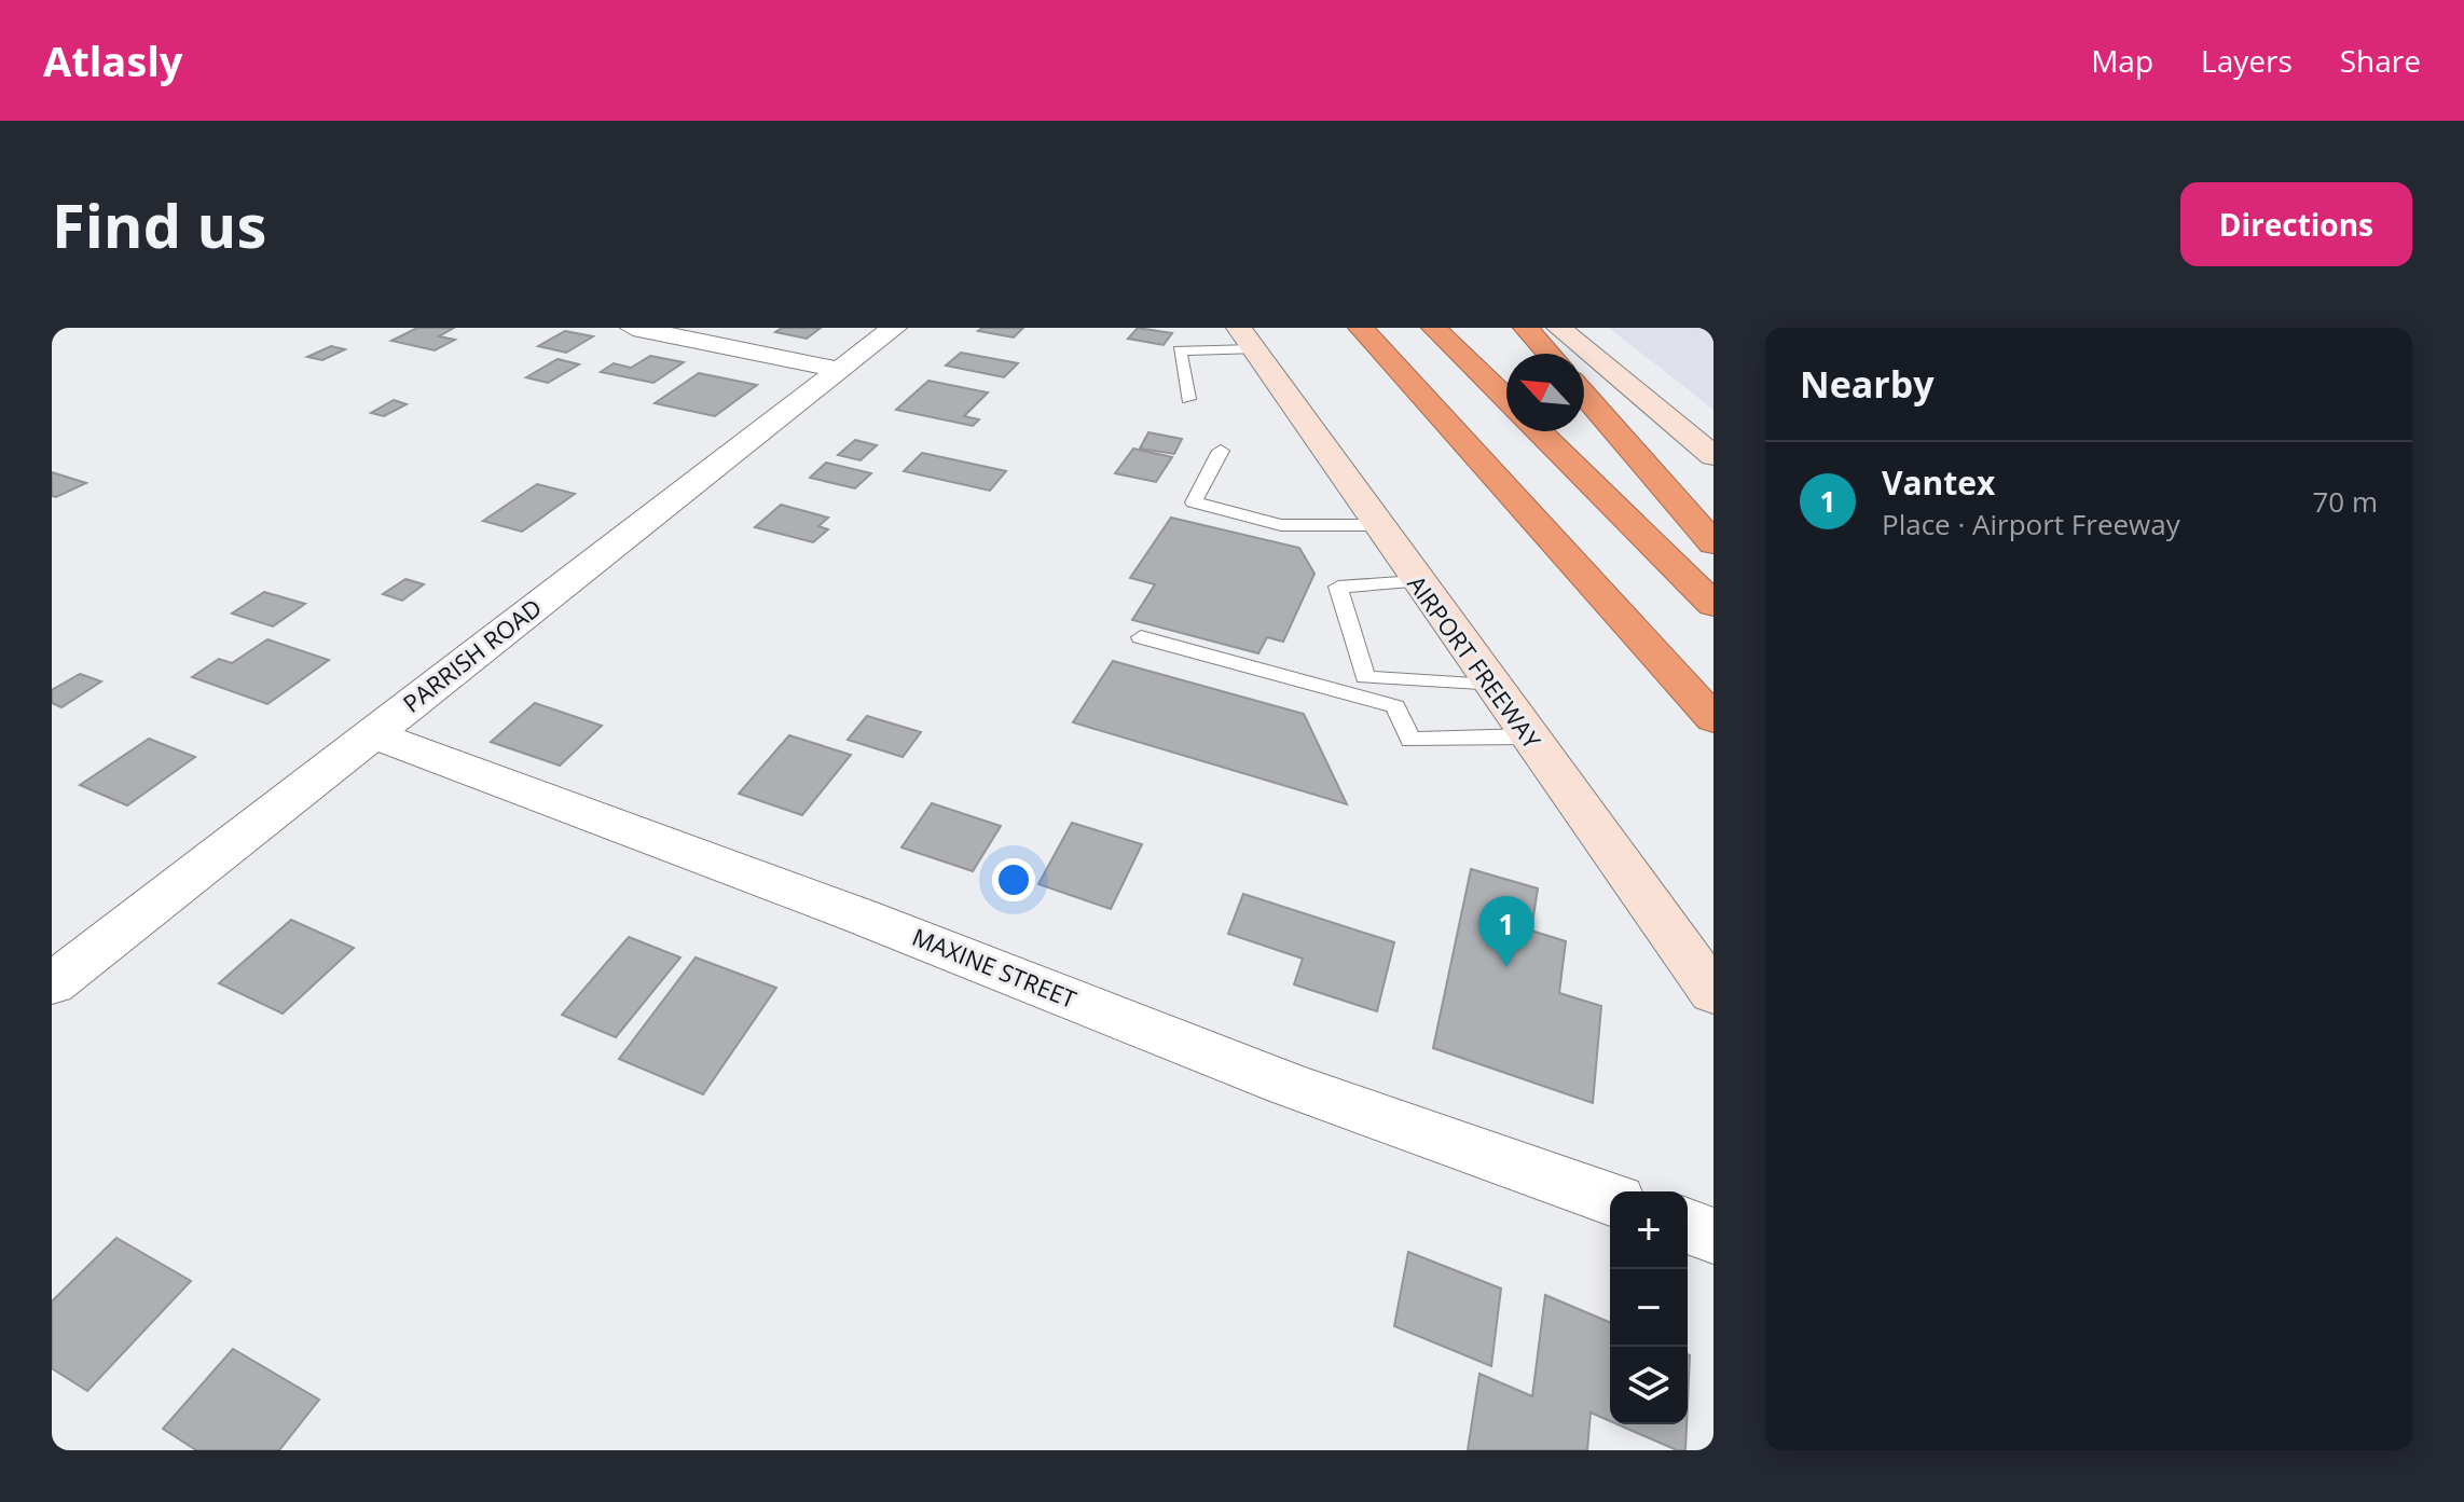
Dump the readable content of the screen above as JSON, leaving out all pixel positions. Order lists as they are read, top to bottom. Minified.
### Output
{"streets":{"main road":["AIRPORT FREEWAY"],"street":["PARRISH ROAD","MAXINE STREET"]},"crossings":[["PARRISH ROAD","MAXINE STREET"]],"north":"top left","page":{"header":"Atlasly","nav":["Map","Layers","Share"],"buttons":"Directions","title":"Find us","heading":"Nearby","list":[{"mark":"1","name":"Vantex","note":"Place · Airport Freeway","value":"70 m"}],"pins":"1","map_buttons":["+","−"]}}
